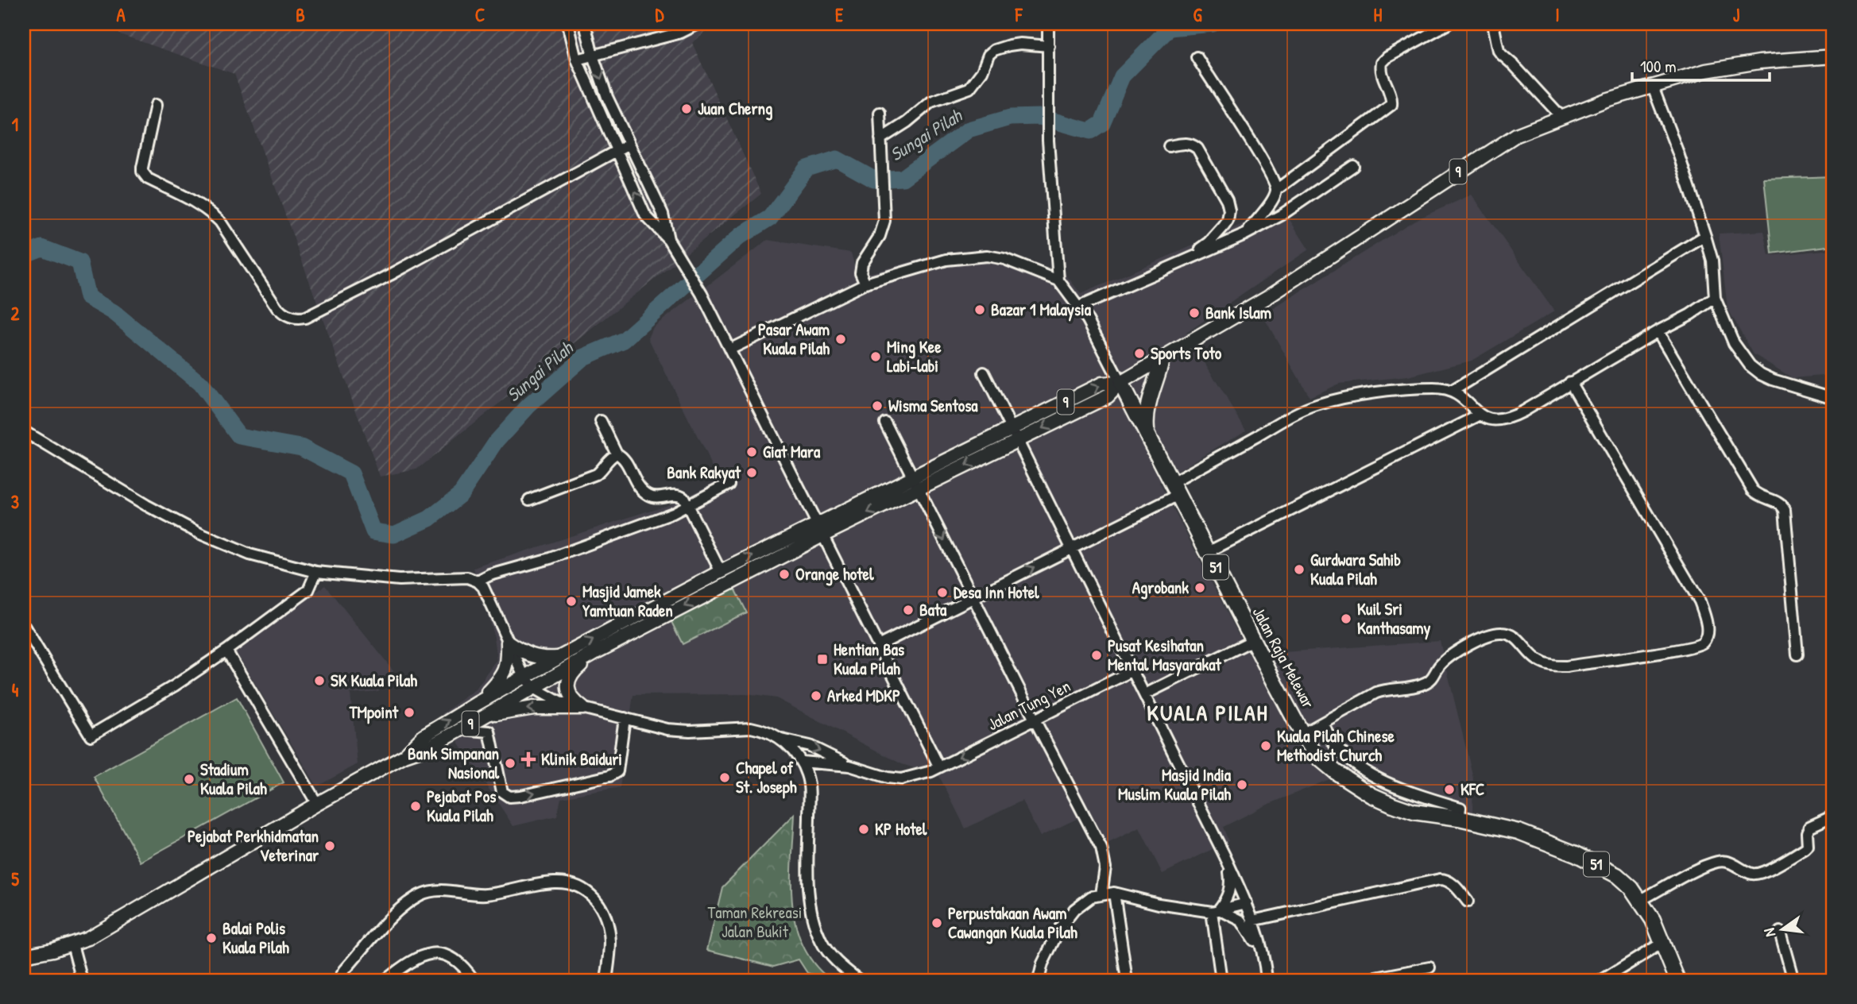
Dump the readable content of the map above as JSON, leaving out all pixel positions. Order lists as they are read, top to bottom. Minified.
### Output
{"streets":{"highway":["51","Jalan Raja Melewar"],"main road":["9"],"street":["Jalan Tung Yen"]},"crossings":[["9","Jalan Raja Melewar"]],"districts":["KUALA PILAH"],"water":["Sungai Pilah"],"parks":["Taman Rekreasi Jalan Bukit"],"places":{"other":["Juan Cherng","Bazar 1 Malaysia","Bank Islam","Pasar Awam Kuala Pilah","Sports Toto","Ming Kee Labi-labi","Wisma Sentosa","Giat Mara","Bank Rakyat","Gurdwara Sahib Kuala Pilah","Orange hotel","Agrobank","Desa Inn Hotel","Masjid Jamek Yamtuan Raden","Bata","Kuil Sri Kanthasamy","Pusat Kesihatan Mental Masyarakat","SK Kuala Pilah","Arked MDKP","TMpoint","Kuala Pilah Chinese Methodist Church","Bank Simpanan Nasional","Chapel of St. Joseph","Stadium Kuala Pilah","Masjid India Muslim Kuala Pilah","KFC","Pejabat Pos Kuala Pilah","KP Hotel","Pejabat Perkhidmatan Veterinar","Perpustakaan Awam Cawangan Kuala Pilah","Balai Polis Kuala Pilah"],"transit":["Hentian Bas Kuala Pilah"],"health":["Klinik Baiduri"]},"scale_bar":"100 m","north":"left","grid":{"columns":["A","B","C","D","E","F","G","H","I","J"],"rows":["1","2","3","4","5"]}}
